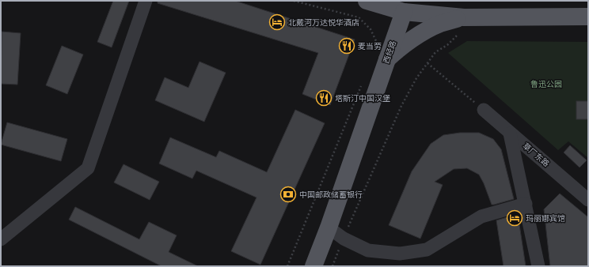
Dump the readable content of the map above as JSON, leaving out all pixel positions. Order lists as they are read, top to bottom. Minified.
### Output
{"streets":{"main road":["西经路"],"street":["草厂东路"]},"parks":["鲁迅公园"],"places":{"hotel":["北戴河万达悦华酒店","玛丽娜宾馆"],"restaurant":["麦当劳","塔斯汀中国汉堡"],"bank":["中国邮政储蓄银行"]}}
